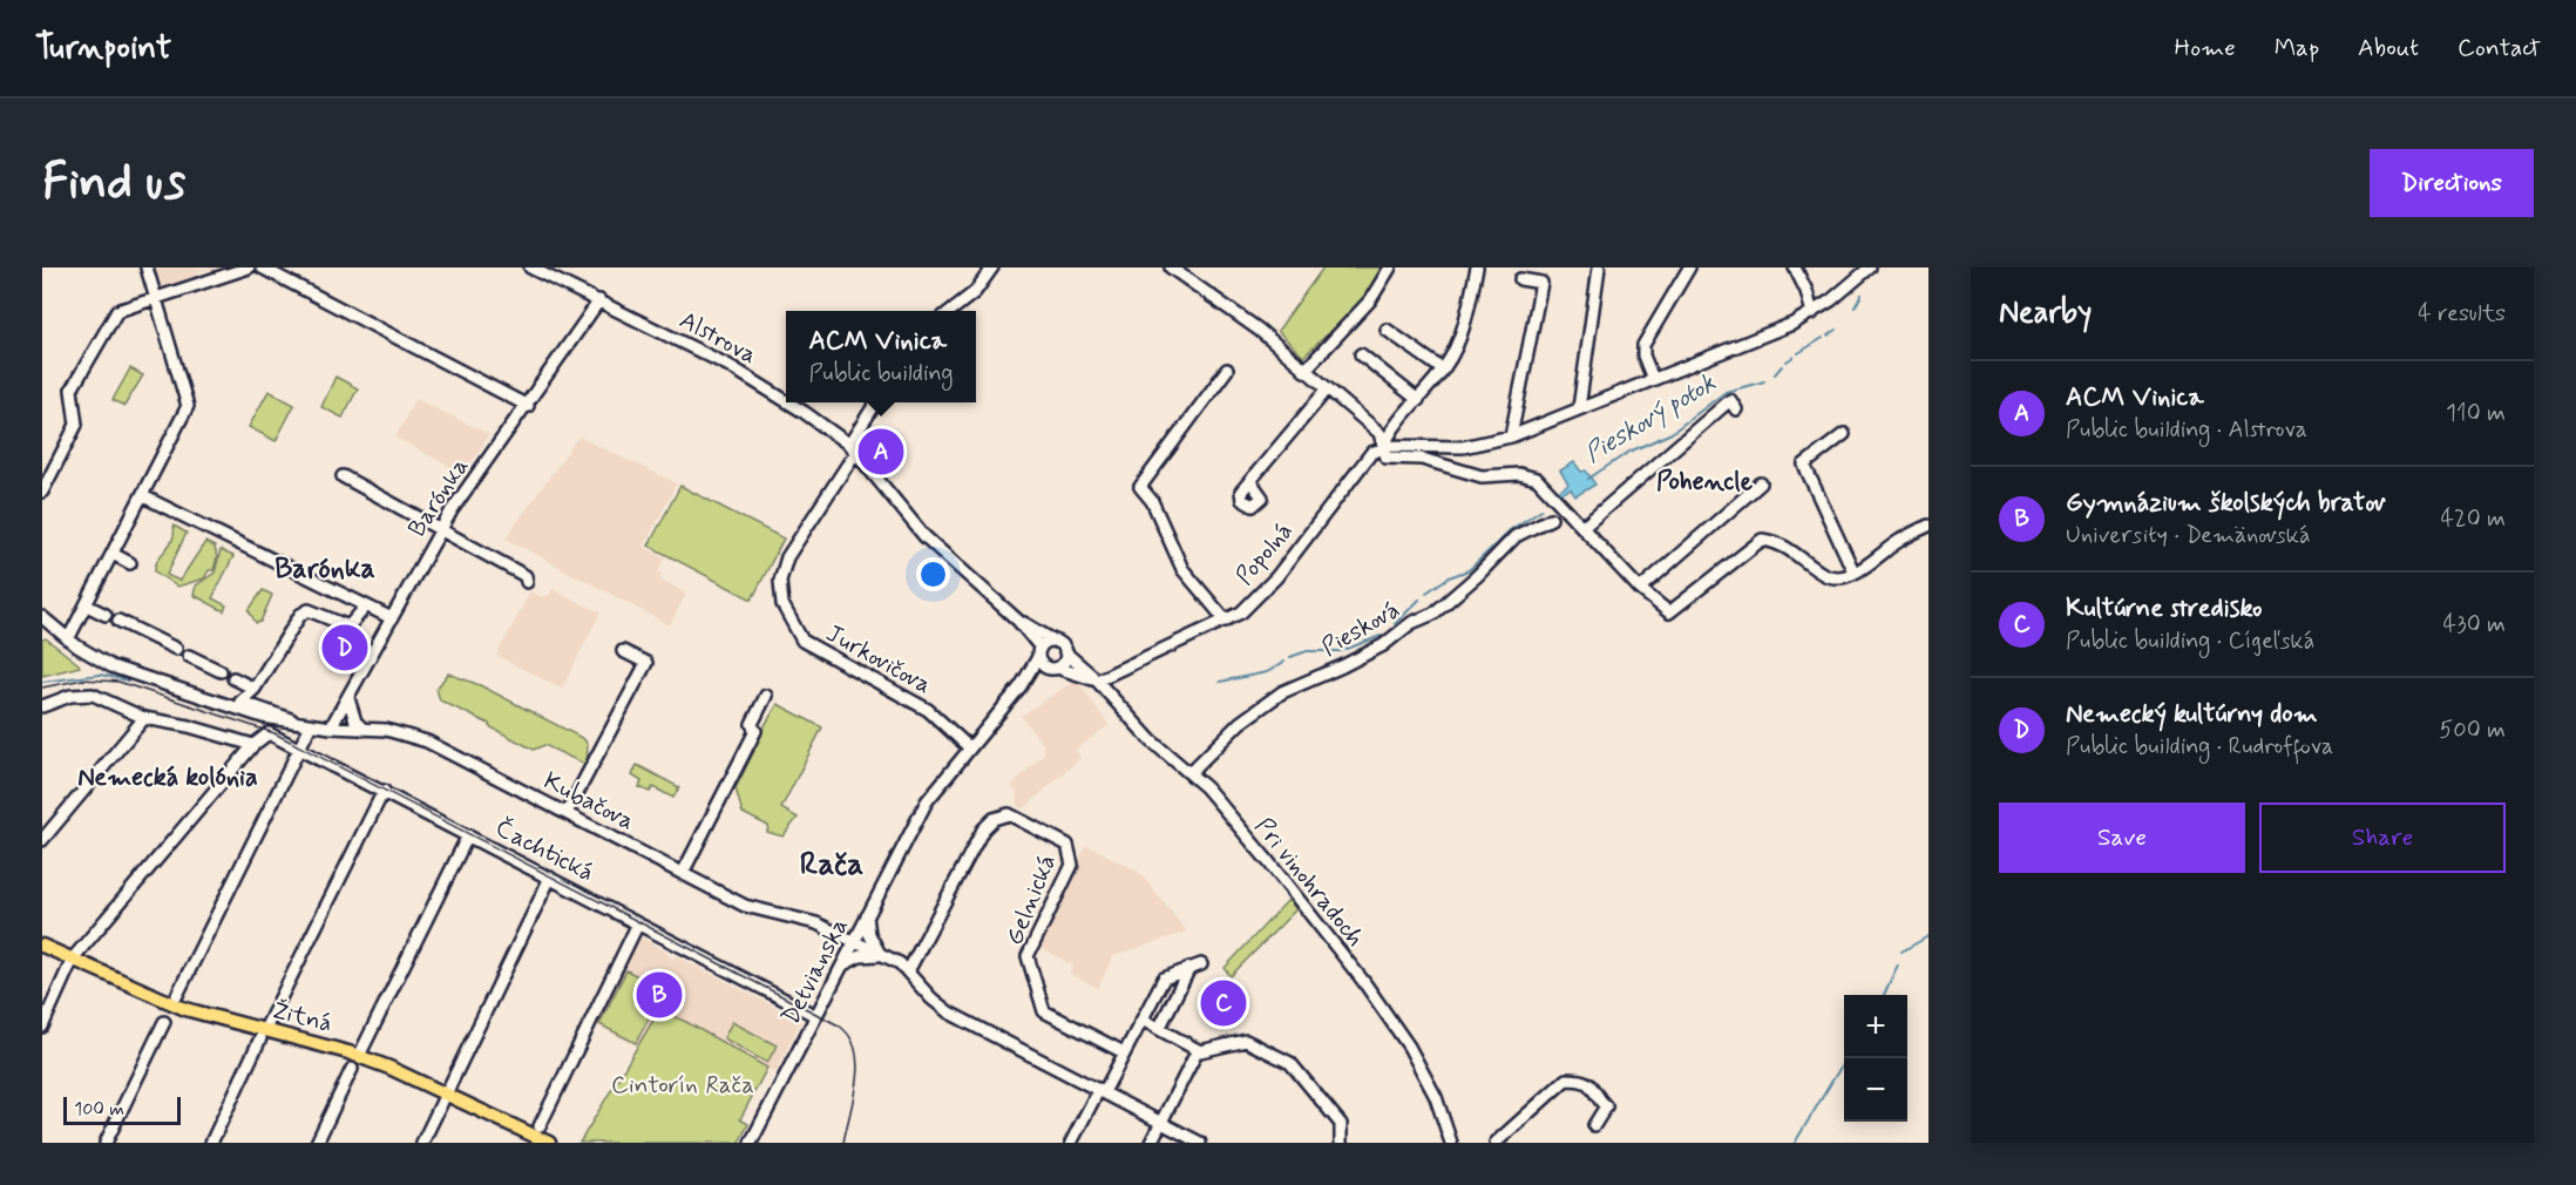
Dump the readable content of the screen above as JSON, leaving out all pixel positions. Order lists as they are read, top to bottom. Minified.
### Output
{"streets":{"main road":["Žitná"],"street":["Alstrova","Barónka","Popolná","Piesková","Jurkovičova","Kubačova","Čachtická","Pri vinohradoch","Gelnická","Detvianska"]},"crossings":[["Alstrova","Barónka"],["Alstrova","Jurkovičova"],["Alstrova","Pri vinohradoch"],["Alstrova","Detvianska"],["Barónka","Kubačova"],["Popolná","Pri vinohradoch"],["Piesková","Pri vinohradoch"],["Jurkovičova","Detvianska"],["Kubačova","Gelnická"],["Kubačova","Detvianska"],["Čachtická","Detvianska"],["Pri vinohradoch","Detvianska"]],"districts":["Pohencle","Barónka","Nemecká kolónia","Rača"],"water":["Pieskový potok"],"parks":["Cintorín Rača"],"scale_bar":"100 m","page":{"header":"Turnpoint","nav":["Home","Map","About","Contact"],"buttons":["Directions",["Save","Share"]],"title":"Find us","heading":["Nearby","4 results"],"popup":["ACM Vinica","Public building"],"list":[{"mark":"A","name":"ACM Vinica","note":"Public building · Alstrova","value":"110 m"},{"mark":"B","name":"Gymnázium školských bratov","note":"University · Demänovská","value":"420 m"},{"mark":"C","name":"Kultúrne stredisko","note":"Public building · Cígeľská","value":"430 m"},{"mark":"D","name":"Nemecký kultúrny dom","note":"Public building · Rudroffova","value":"500 m"}],"pins":["A","D","B","C"],"map_buttons":["+","−"],"scale":"100 m"}}
